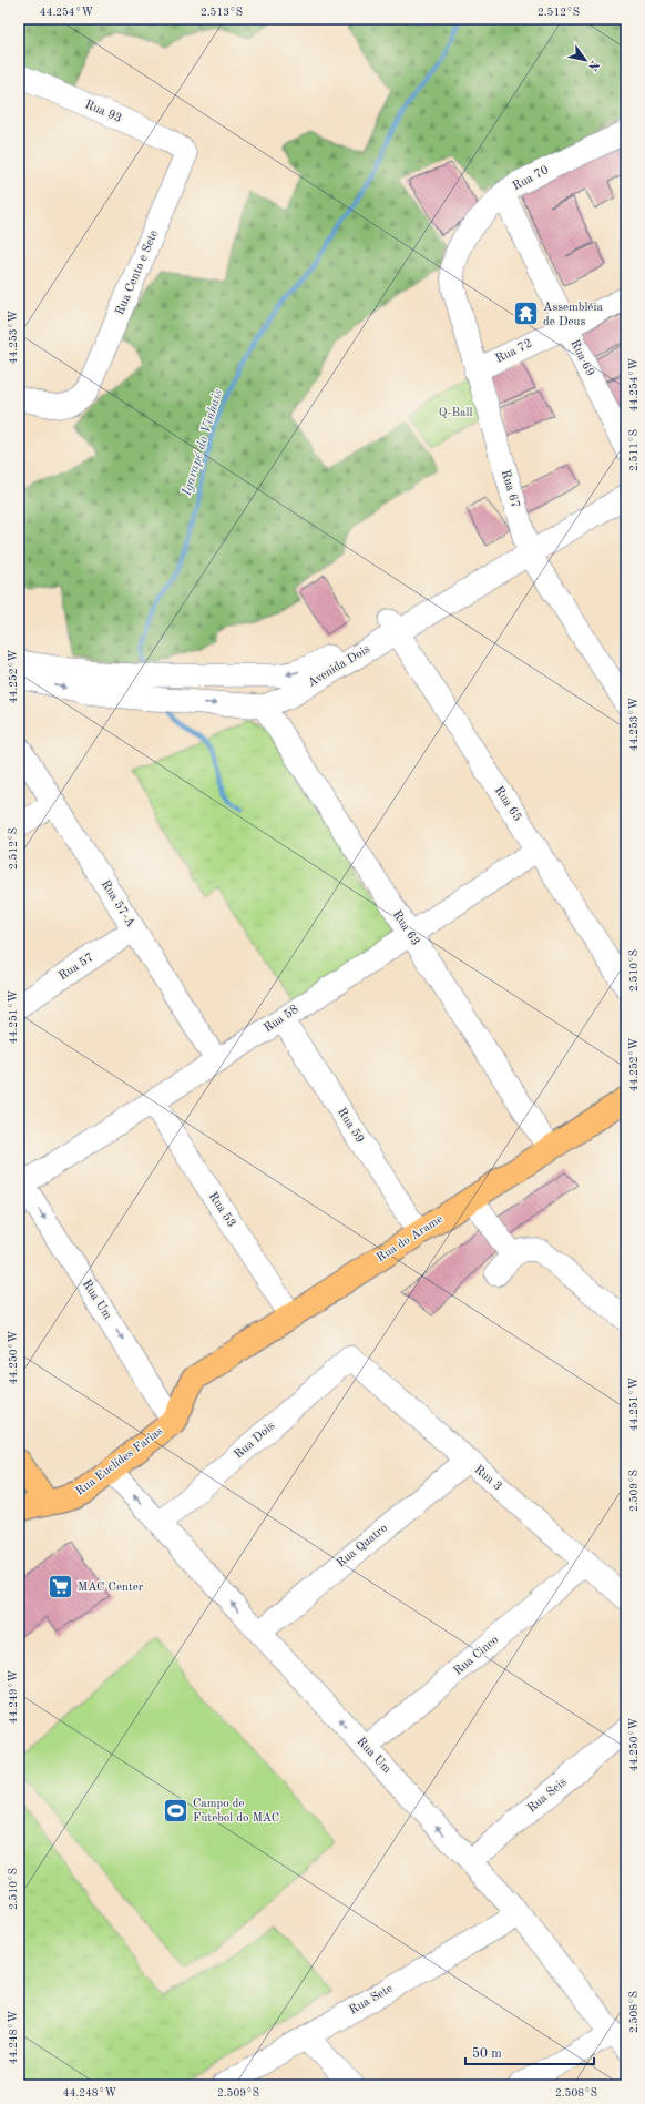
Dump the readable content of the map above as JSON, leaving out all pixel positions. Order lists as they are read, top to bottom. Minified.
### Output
{"streets":{"main road":["Rua do Arame","Rua Euclídes Farias"],"street":["Rua 93","Rua 70","Rua Cento e Sete","Rua 72","Rua 69","Rua 67","Avenida Dois","Rua 65","Rua 57-A","Rua 63","Rua 57","Rua 58","Rua 59","Rua 53","Rua Um","Rua Dois","Rua 3","Rua Quatro","Rua Cinco","Rua Seis","Rua Sete"]},"crossings":[["Rua 93","Rua Cento e Sete"],["Rua 70","Rua 69"],["Rua 70","Rua 67"],["Rua 72","Rua 69"],["Rua 72","Rua 67"],["Rua 67","Avenida Dois"],["Avenida Dois","Rua 65"],["Avenida Dois","Rua 63"],["Rua 65","Rua 58"],["Rua 57-A","Rua 57"],["Rua 57-A","Rua 58"],["Rua 63","Rua 58"],["Rua 63","Rua do Arame"],["Rua 58","Rua 59"],["Rua 58","Rua 53"],["Rua 58","Rua Um"],["Rua 59","Rua do Arame"],["Rua 53","Rua do Arame"],["Rua do Arame","Rua Euclídes Farias"],["Rua Um","Rua Dois"],["Rua Um","Rua Euclídes Farias"],["Rua Um","Rua Quatro"],["Rua Um","Rua Cinco"],["Rua Um","Rua Seis"],["Rua Um","Rua Sete"],["Rua Dois","Rua 3"],["Rua 3","Rua Quatro"],["Rua 3","Rua Cinco"]],"water":["Igarapé do Vinhais"],"parks":["Q-Ball"],"places":{"temple":["Assembléia de Deus"],"supermarket":["MAC Center"],"sports":["Campo de Futebol do MAC"]},"scale_bar":"50 m","north":"bottom right","coordinates":["44.254°W","2.513°S","2.512°S","44.253°W","2.511°S","44.252°W","2.510°S","44.251°W","44.250°W","2.509°S","44.249°W","2.508°S","44.248°W"]}
